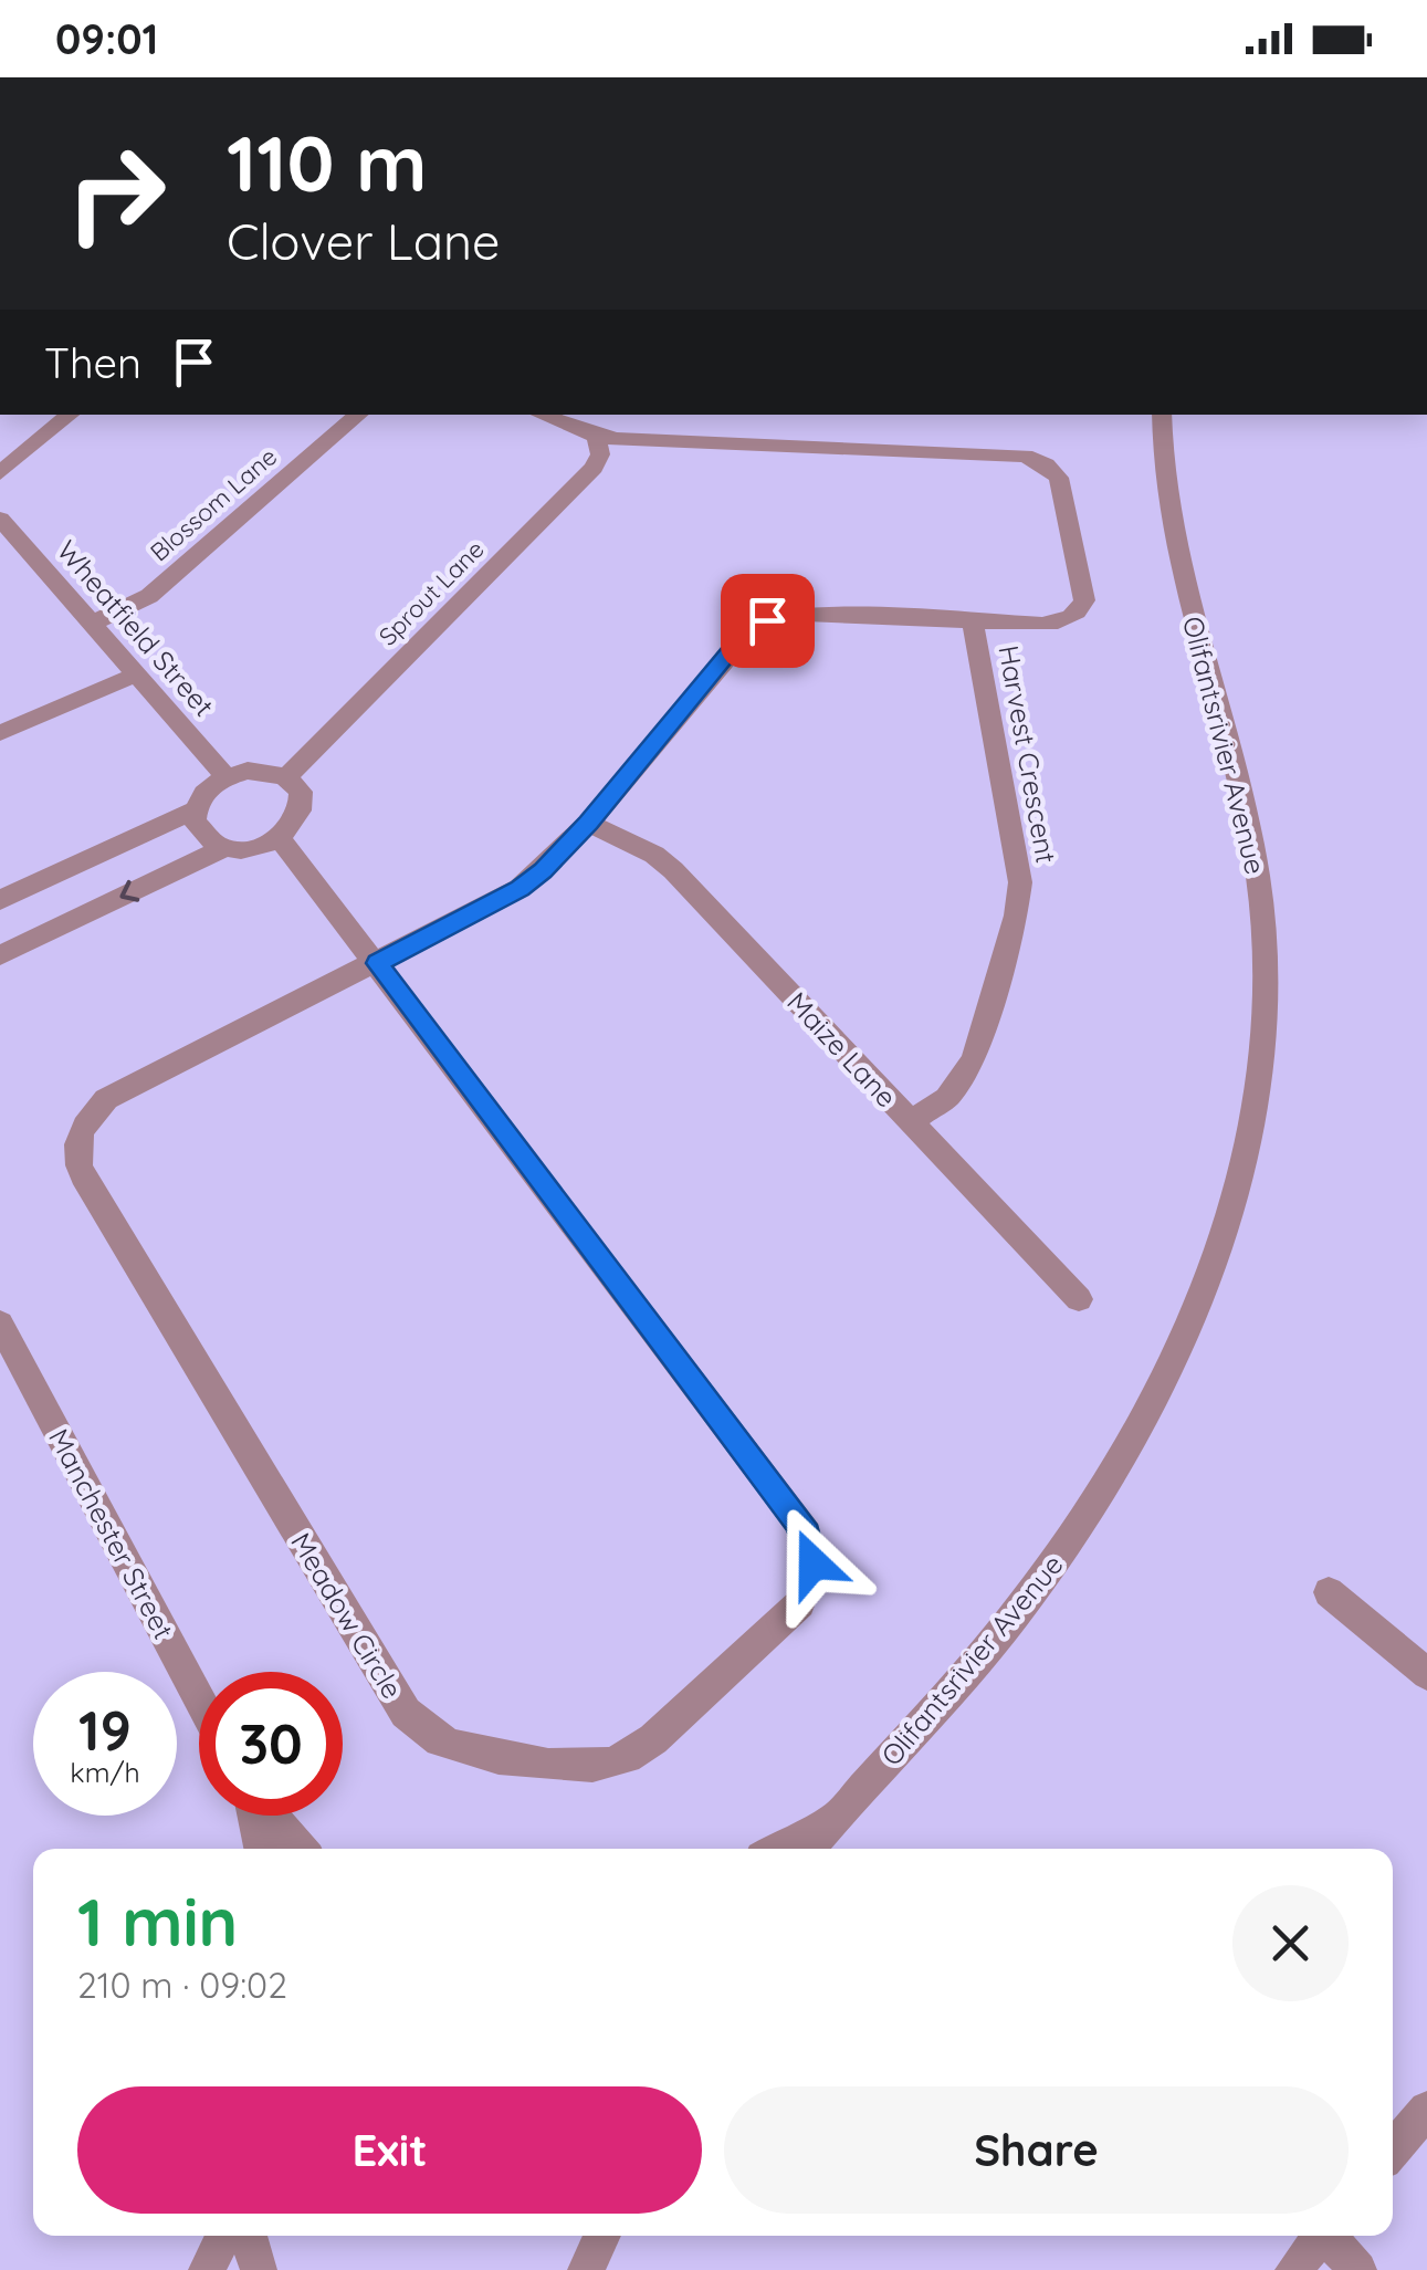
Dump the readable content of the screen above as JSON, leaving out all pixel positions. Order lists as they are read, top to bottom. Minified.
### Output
{"streets":{"street":["Blossom Lane","Sprout Lane","Wheatfield Street","Olifantsrivier Avenue","Harvest Crescent","Maize Lane","Manchester Street","Meadow Circle"]},"crossings":[["Blossom Lane","Wheatfield Street"],["Sprout Lane","Wheatfield Street"],["Sprout Lane","Harvest Crescent"],["Sprout Lane","Meadow Circle"],["Wheatfield Street","Meadow Circle"],["Harvest Crescent","Maize Lane"]],"page":{"status":"09:01","turn":["110 m","Clover Lane"],"then":"Then","speed":"19 km/h","limit":"30","heading":["1 min","210 m · 09:02"],"buttons":["Exit","Share"]}}
